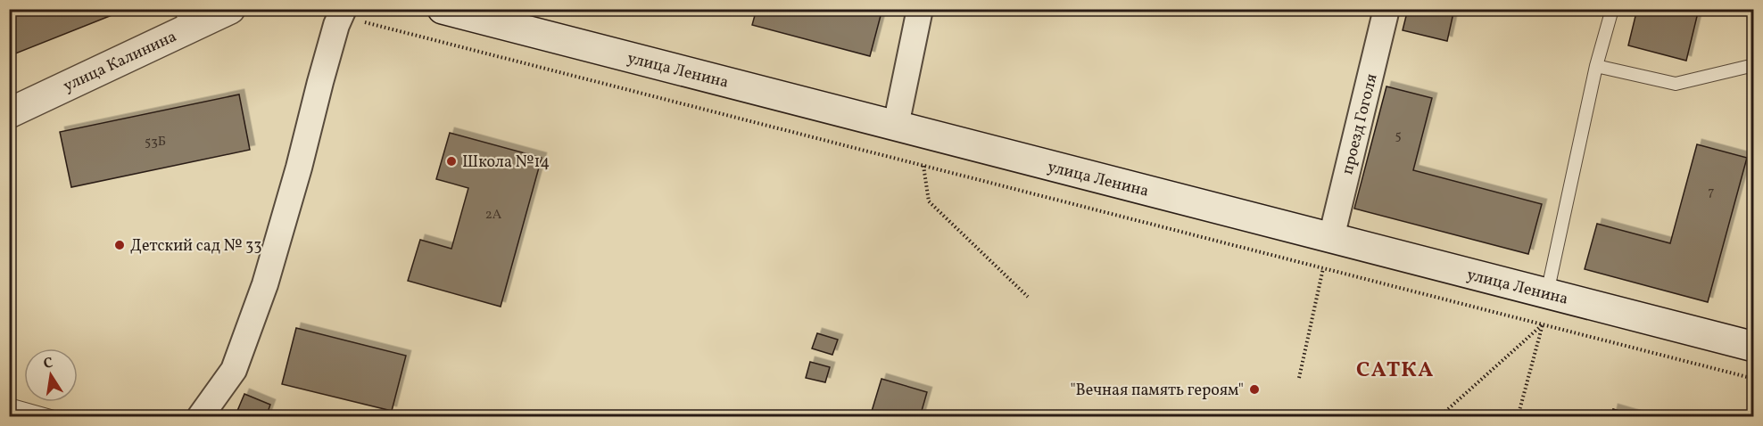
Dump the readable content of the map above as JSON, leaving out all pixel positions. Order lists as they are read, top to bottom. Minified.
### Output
{"streets":{"main road":["улица Калинина","улица Ленина"],"street":["проезд Гоголя"]},"crossings":[["улица Ленина","проезд Гоголя"]],"districts":["САТКА"],"places":["Школа №14","Детский сад № 33","\"Вечная память героям\""],"house_numbers":["5","53Б","7","2А"],"north":"top"}
